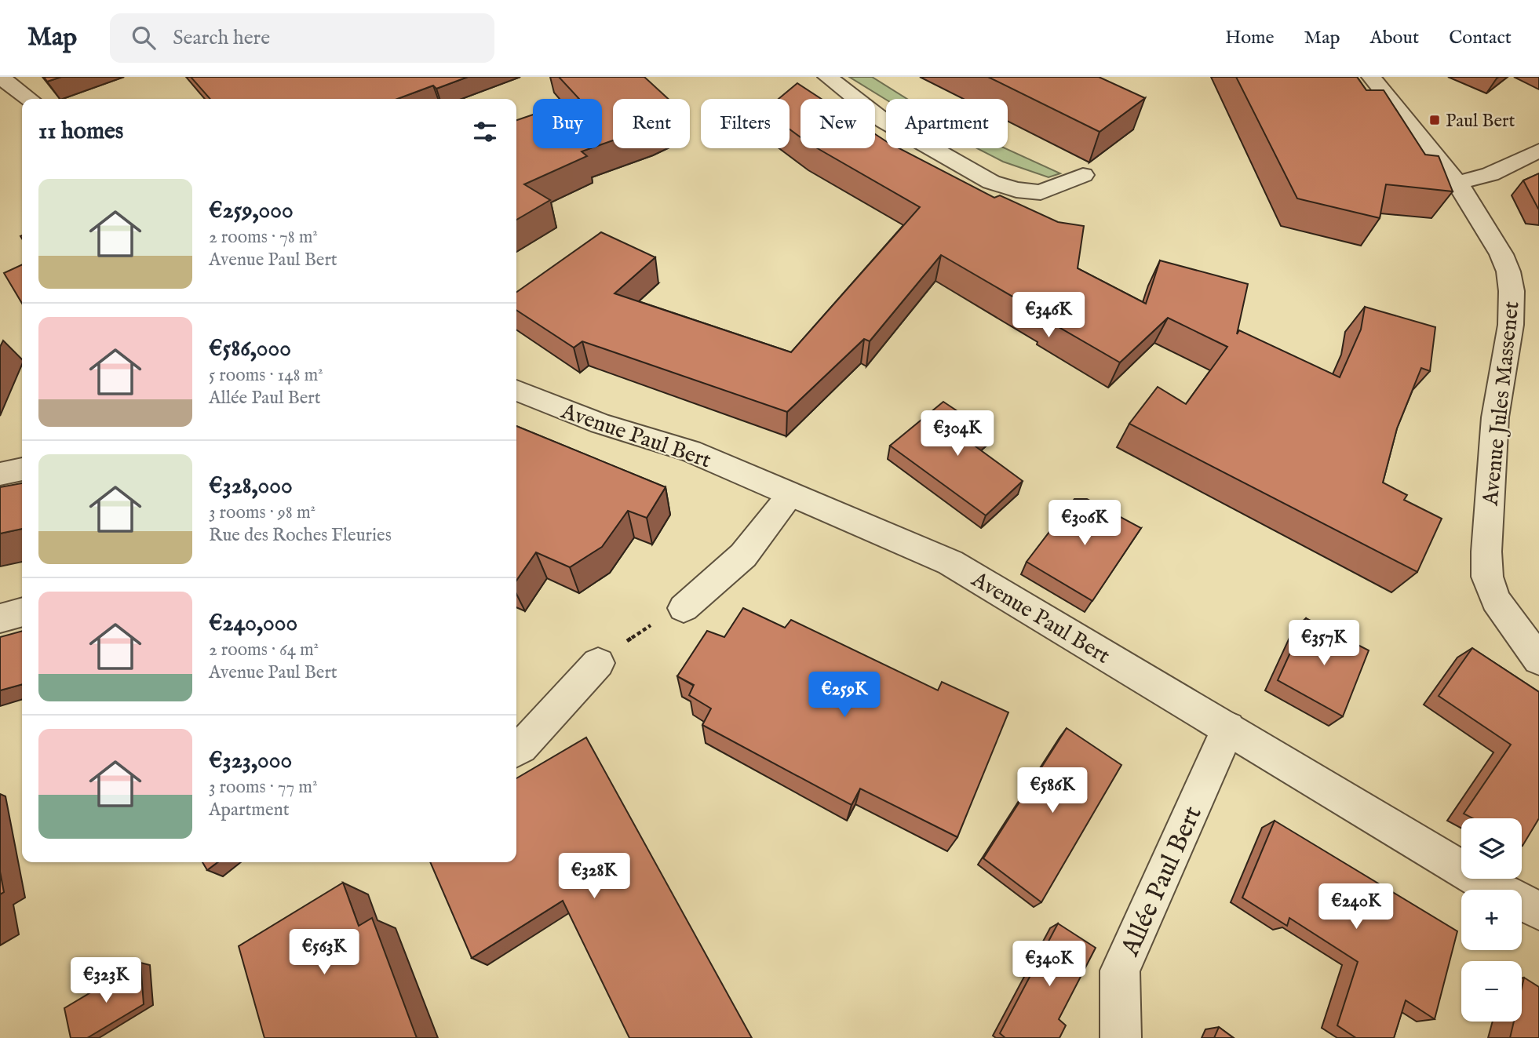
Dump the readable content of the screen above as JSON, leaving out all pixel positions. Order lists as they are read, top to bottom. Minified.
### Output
{"streets":{"street":["Avenue Jules Massenet","Avenue Paul Bert","Allée Paul Bert"]},"crossings":[["Avenue Paul Bert","Allée Paul Bert"]],"places":{"transit":["Paul Bert"]},"page":{"header":"Map","search":"Search here","nav":["Home","Map","About","Contact"],"chip":["Buy","Rent","Filters","New","Apartment"],"heading":"11 homes","list":[{"name":"€259,000","note":"2 rooms · 78 m² · Avenue Paul Bert"},{"name":"€586,000","note":"5 rooms · 148 m² · Allée Paul Bert"},{"name":"€328,000","note":"3 rooms · 98 m² · Rue des Roches Fleuries"},{"name":"€240,000","note":"2 rooms · 64 m² · Avenue Paul Bert"},{"name":"€323,000","note":"3 rooms · 77 m² · Apartment"}],"price":["€346K","€304K","€306K","€357K","€259K","€586K","€328K","€240K","€563K","€340K","€323K"],"map_buttons":["+","−"]}}
